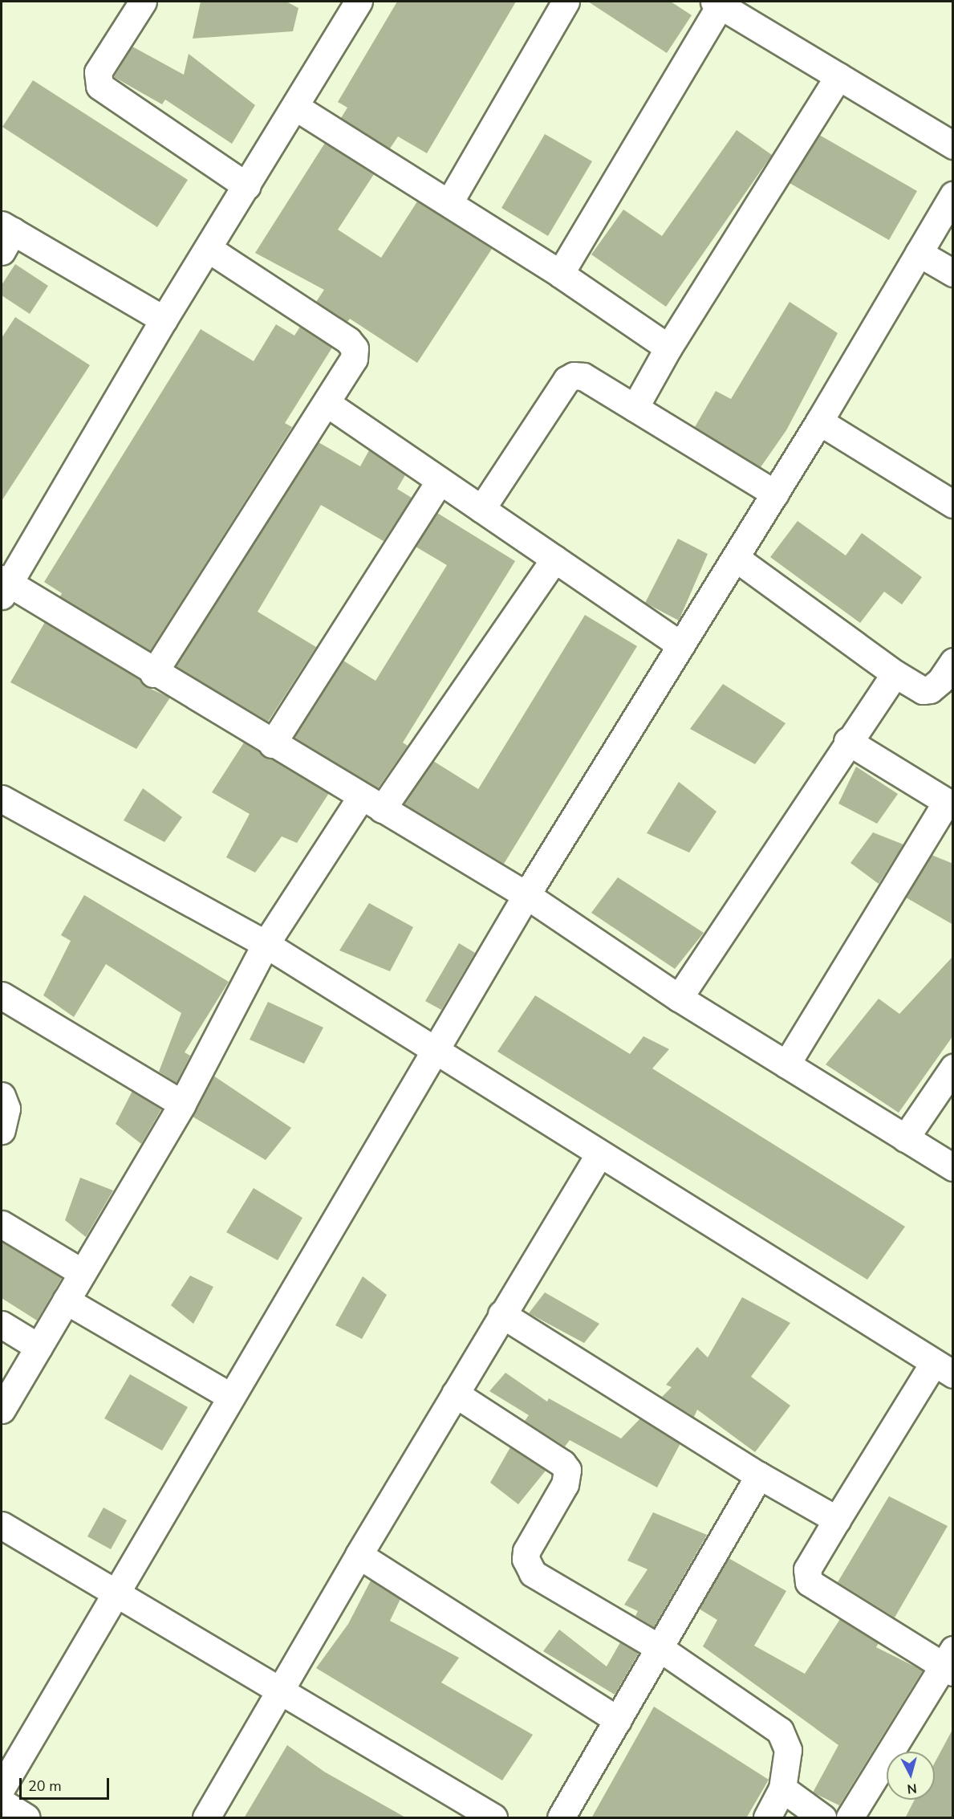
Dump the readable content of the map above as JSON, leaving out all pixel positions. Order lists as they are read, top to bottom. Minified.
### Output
{"scale_bar":"20 m","north":"bottom"}
